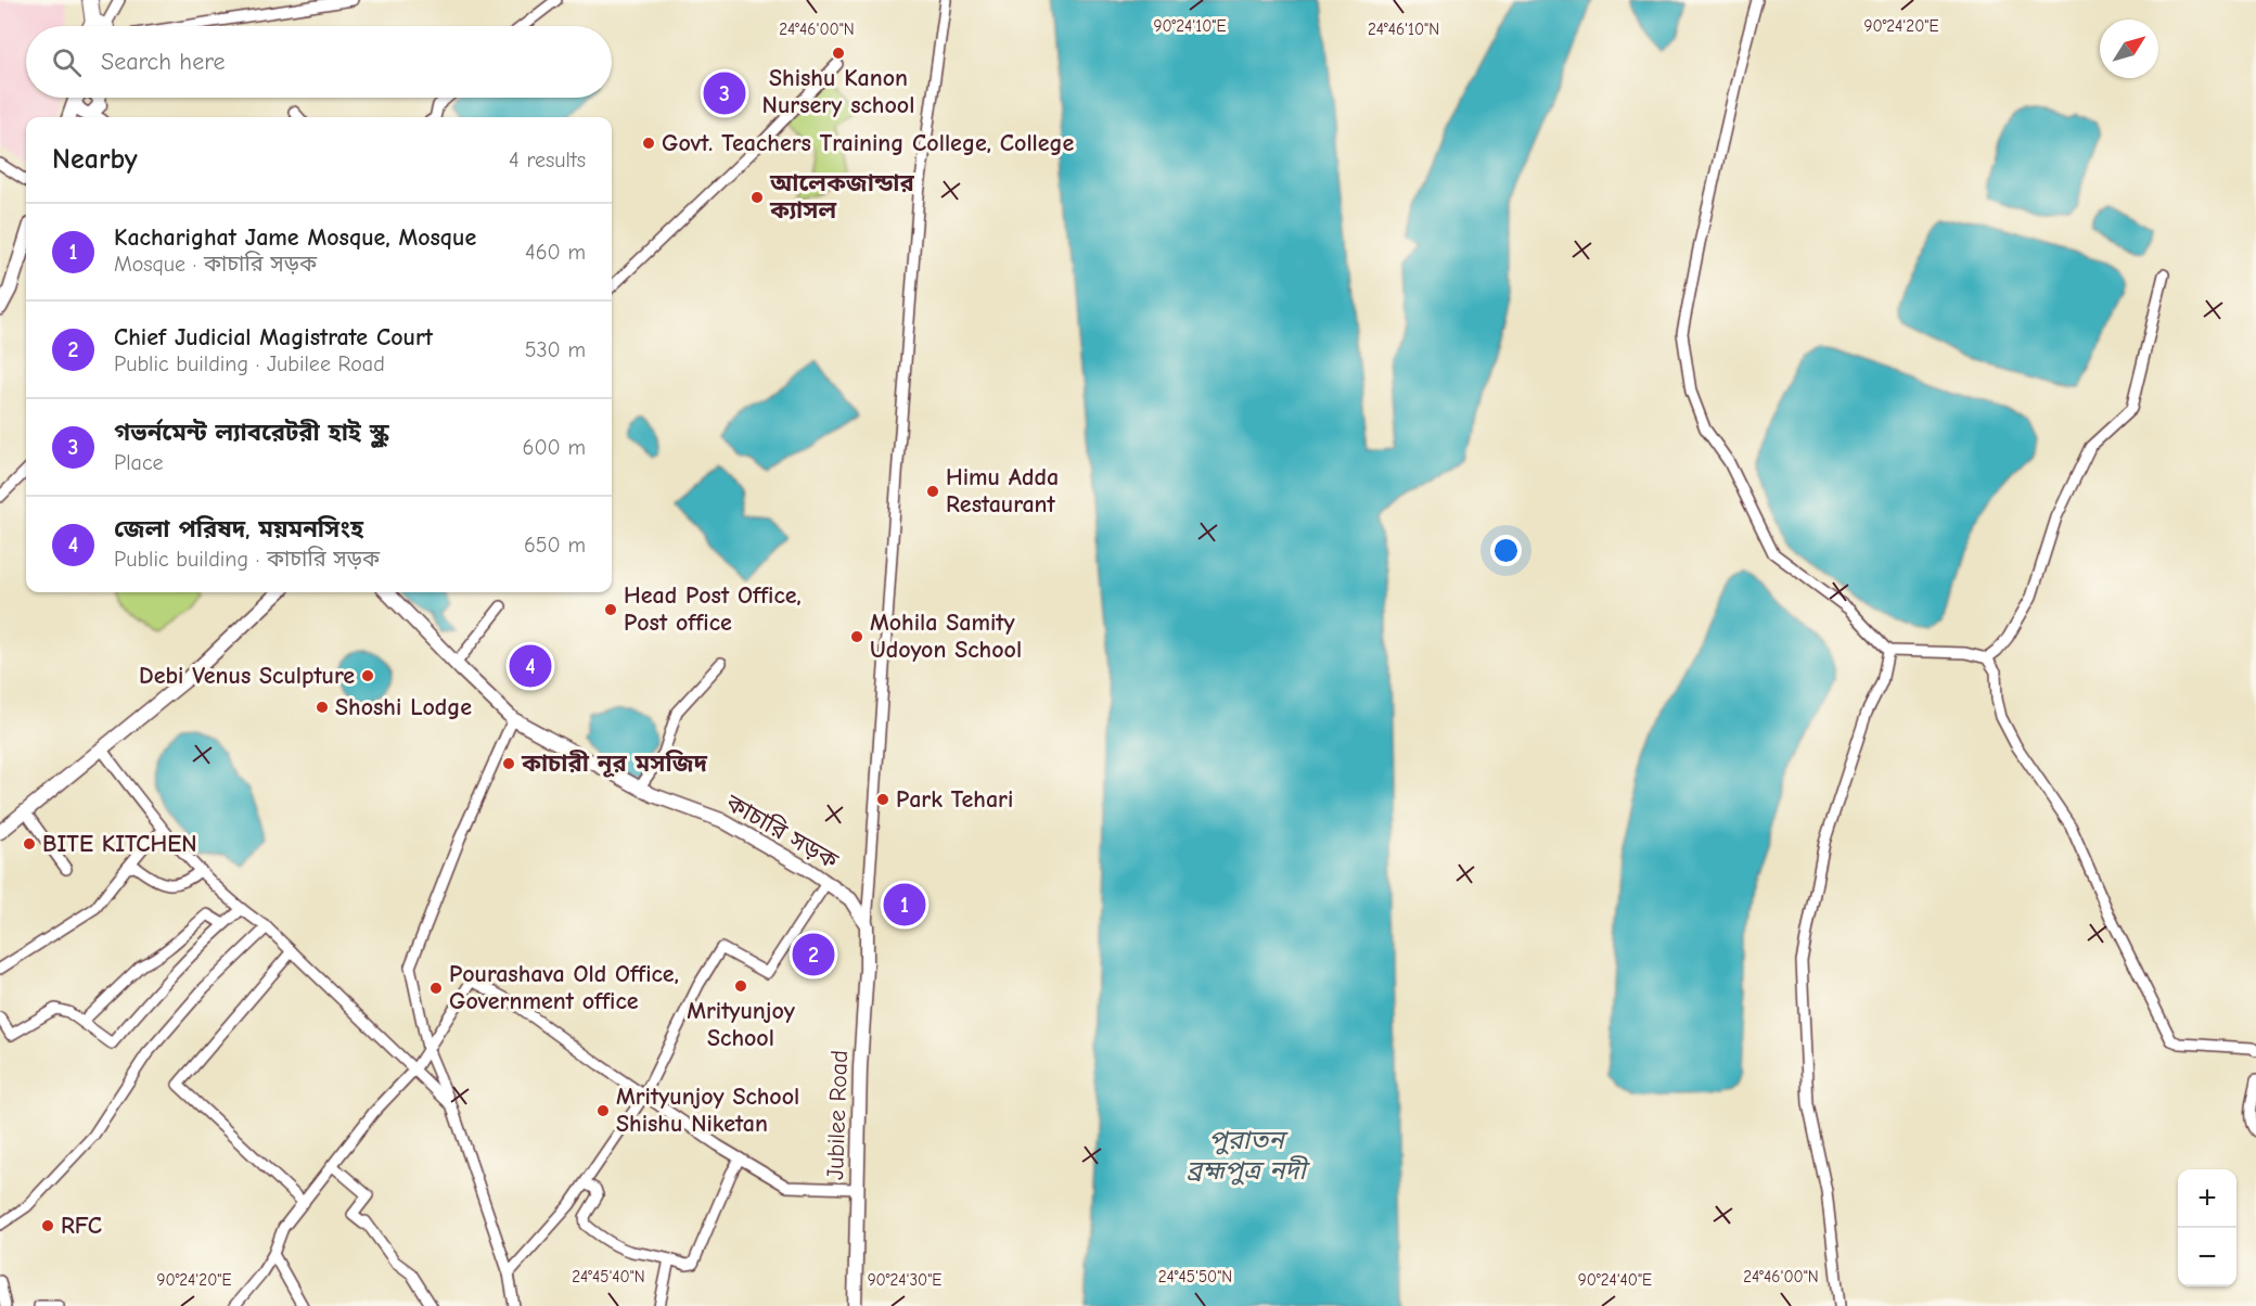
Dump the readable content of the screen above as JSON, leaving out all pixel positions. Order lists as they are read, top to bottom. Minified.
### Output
{"streets":{"main road":["কাচারি সড়ক","Jubilee Road"]},"crossings":[["কাচারি সড়ক","Jubilee Road"]],"water":["পুরাতন ব্রহ্মপুত্র নদী"],"places":["Shishu Kanon Nursery school","Govt. Teachers Training College, College","আলেকজান্ডার ক্যাসল","Himu Adda Restaurant","Head Post Office, Post office","Mohila Samity Udoyon School","Debi Venus Sculpture","Shoshi Lodge","কাচারী নূর মসজিদ","Park Tehari","BITE KITCHEN","Mrityunjoy School","Pourashava Old Office, Government office","Mrityunjoy School Shishu Niketan","RFC"],"north":"top right","page":{"search":"Search here","pins":["3","4","1","2"],"heading":["Nearby","4 results"],"list":[{"mark":"1","name":"Kacharighat Jame Mosque, Mosque","note":"Mosque · কাচারি সড়ক","value":"460 m"},{"mark":"2","name":"Chief Judicial Magistrate Court","note":"Public building · Jubilee Road","value":"530 m"},{"mark":"3","name":"গভর্নমেন্ট ল্যাবরেটরী হাই স্কুল","note":"Place","value":"600 m"},{"mark":"4","name":"জেলা পরিষদ, ময়মনসিংহ","note":"Public building · কাচারি সড়ক","value":"650 m"}],"map_buttons":["+","−"]},"coordinates":["90°24'10\"E","90°24'20\"E","24°46'00\"N","24°46'10\"N","24°45'40\"N","24°45'50\"N","90°24'30\"E","90°24'40\"E"]}
